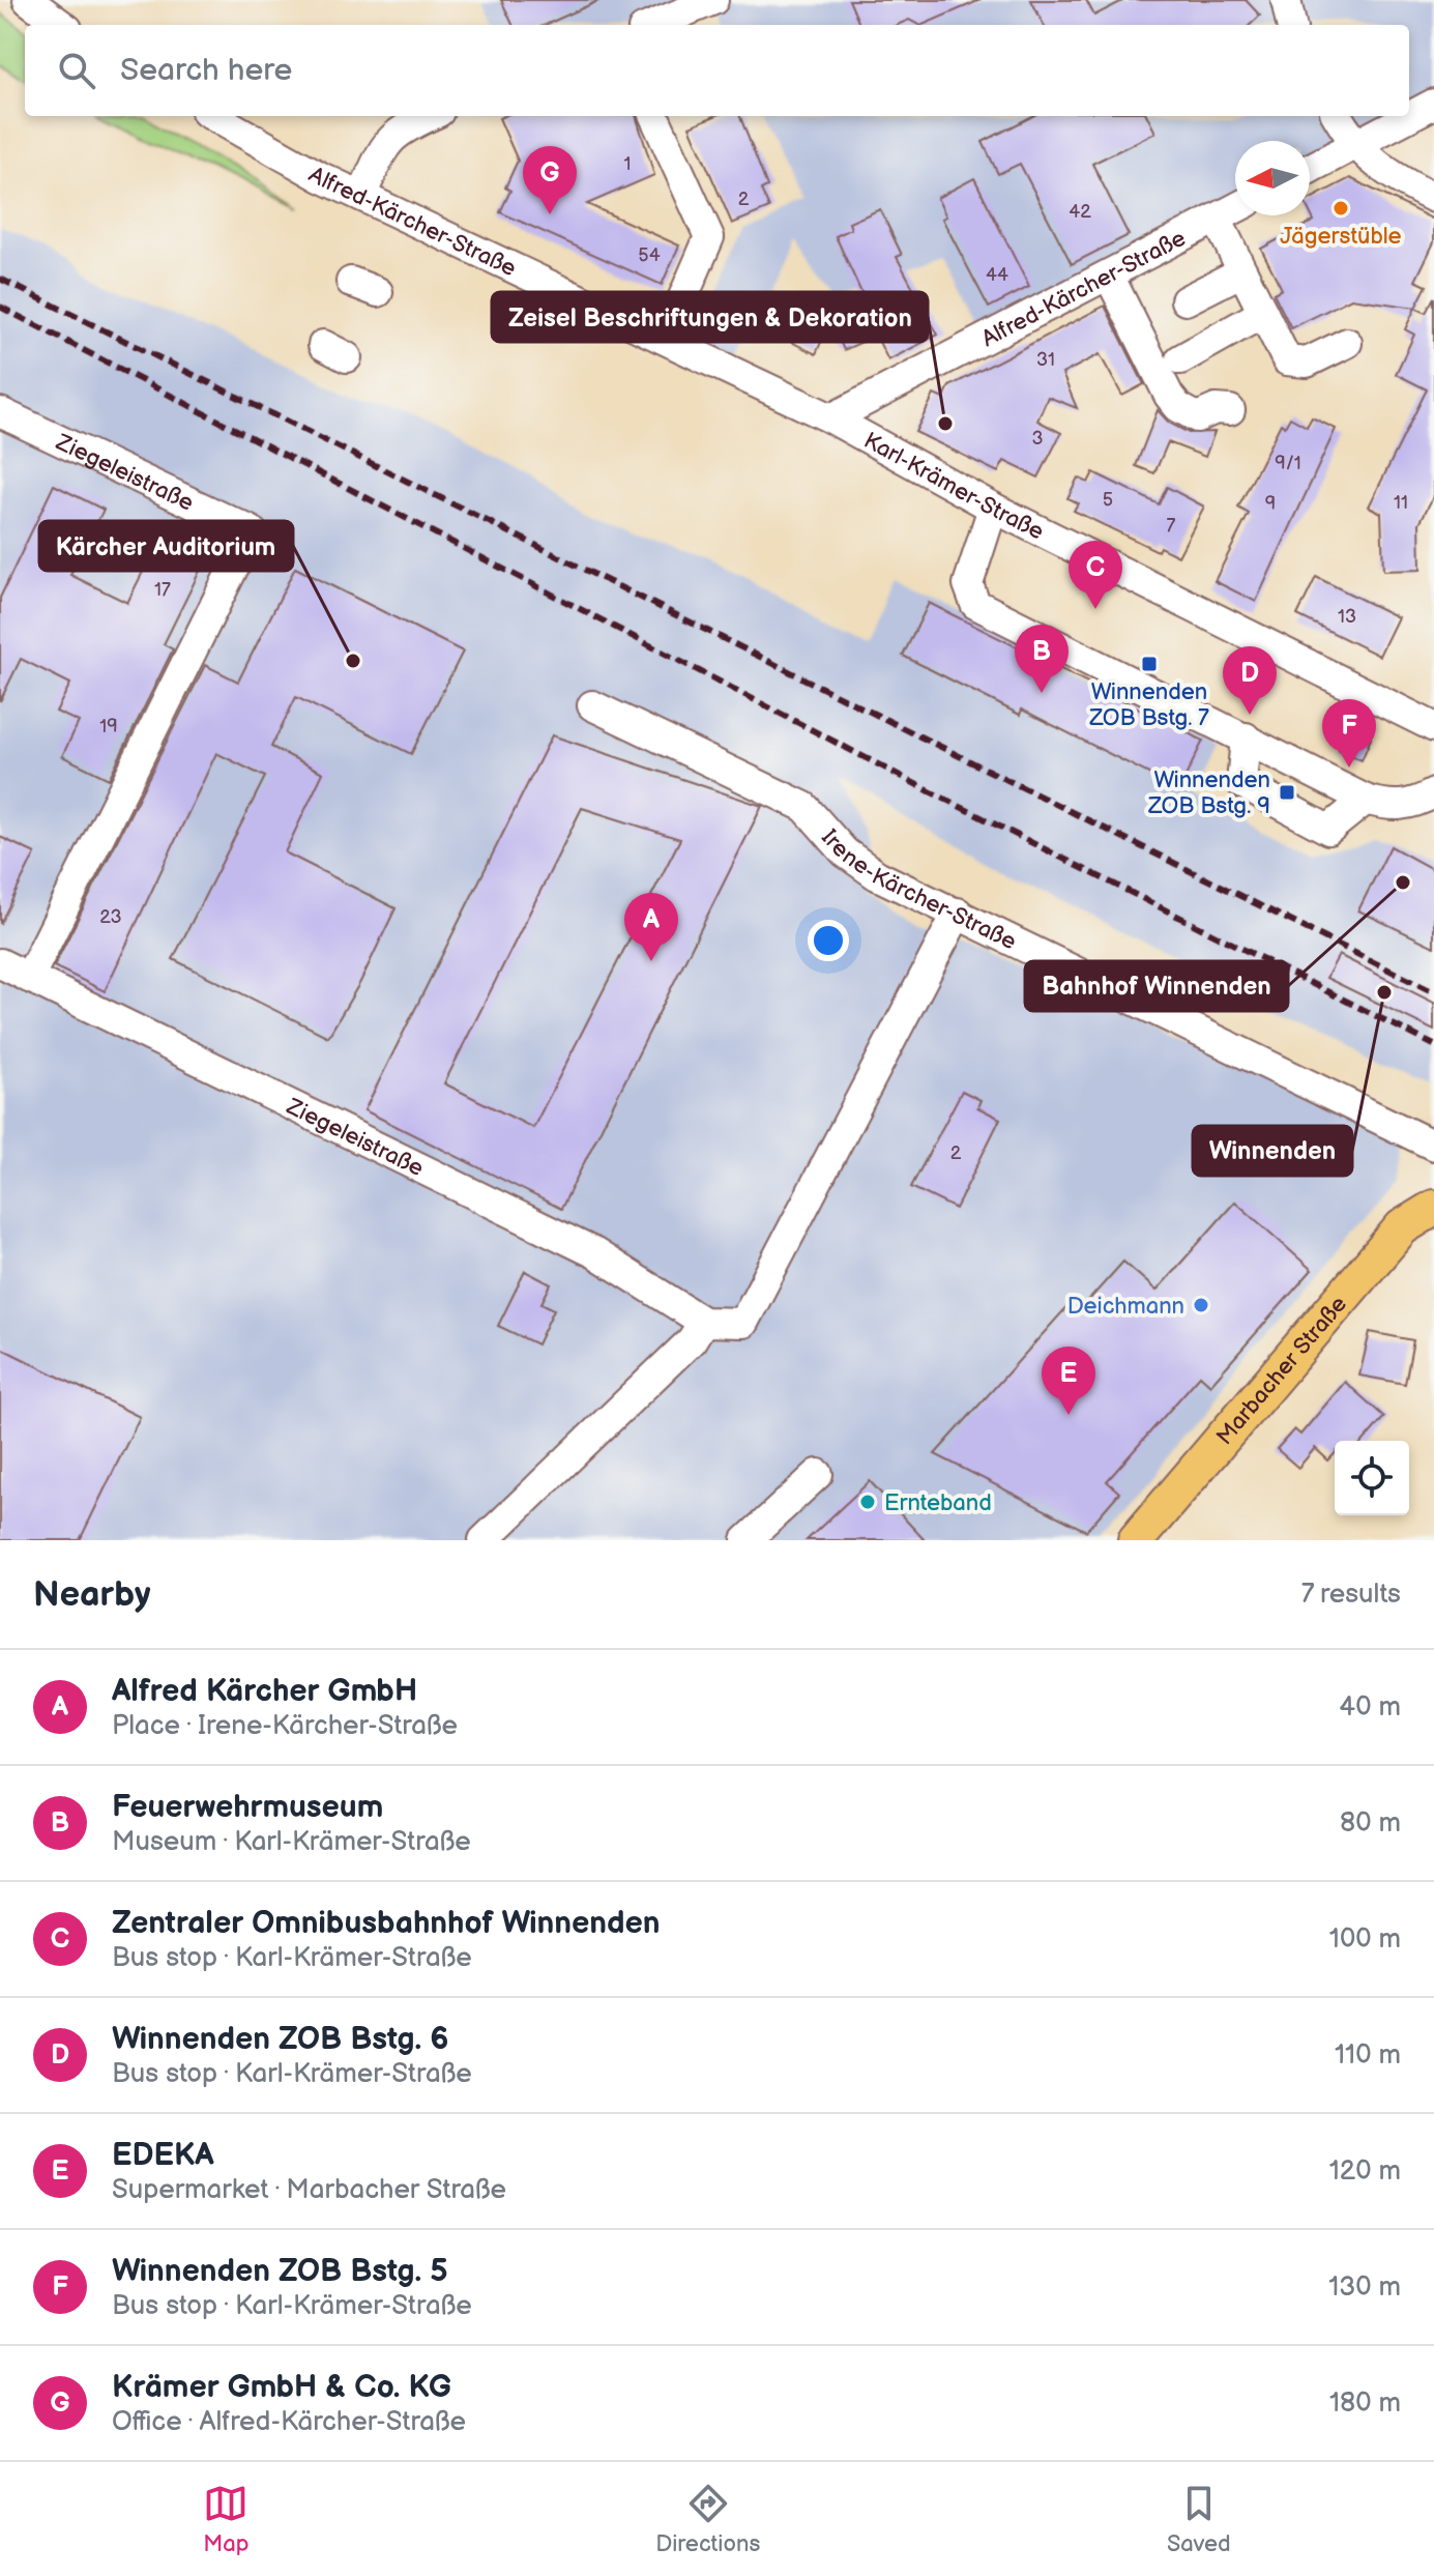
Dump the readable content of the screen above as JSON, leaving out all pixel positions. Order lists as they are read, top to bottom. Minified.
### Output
{"streets":{"main road":["Marbacher Straße"],"street":["Alfred-Kärcher-Straße","Ziegeleistraße","Karl-Krämer-Straße","Irene-Kärcher-Straße"]},"crossings":[["Alfred-Kärcher-Straße","Karl-Krämer-Straße"]],"places":{"other":["Jägerstüble","Zeisel Beschriftungen & Dekoration","Kärcher Auditorium","Bahnhof Winnenden","Winnenden","Deichmann","Ernteband"],"transit":["Winnenden ZOB Bstg. 7","Winnenden ZOB Bstg. 9"]},"house_numbers":["1","2","42","54","44","31","3","9/1","5","11","9","7","17","13","19","23","2"],"north":"left","page":{"search":"Search here","pins":["G","C","B","D","F","A","E"],"heading":["Nearby","7 results"],"list":[{"mark":"A","name":"Alfred Kärcher GmbH","note":"Place · Irene-Kärcher-Straße","value":"40 m"},{"mark":"B","name":"Feuerwehrmuseum","note":"Museum · Karl-Krämer-Straße","value":"80 m"},{"mark":"C","name":"Zentraler Omnibusbahnhof Winnenden","note":"Bus stop · Karl-Krämer-Straße","value":"100 m"},{"mark":"D","name":"Winnenden ZOB Bstg. 6","note":"Bus stop · Karl-Krämer-Straße","value":"110 m"},{"mark":"E","name":"EDEKA","note":"Supermarket · Marbacher Straße","value":"120 m"},{"mark":"F","name":"Winnenden ZOB Bstg. 5","note":"Bus stop · Karl-Krämer-Straße","value":"130 m"},{"mark":"G","name":"Krämer GmbH & Co. KG","note":"Office · Alfred-Kärcher-Straße","value":"180 m"}],"nav":["Map","Directions","Saved"]}}
